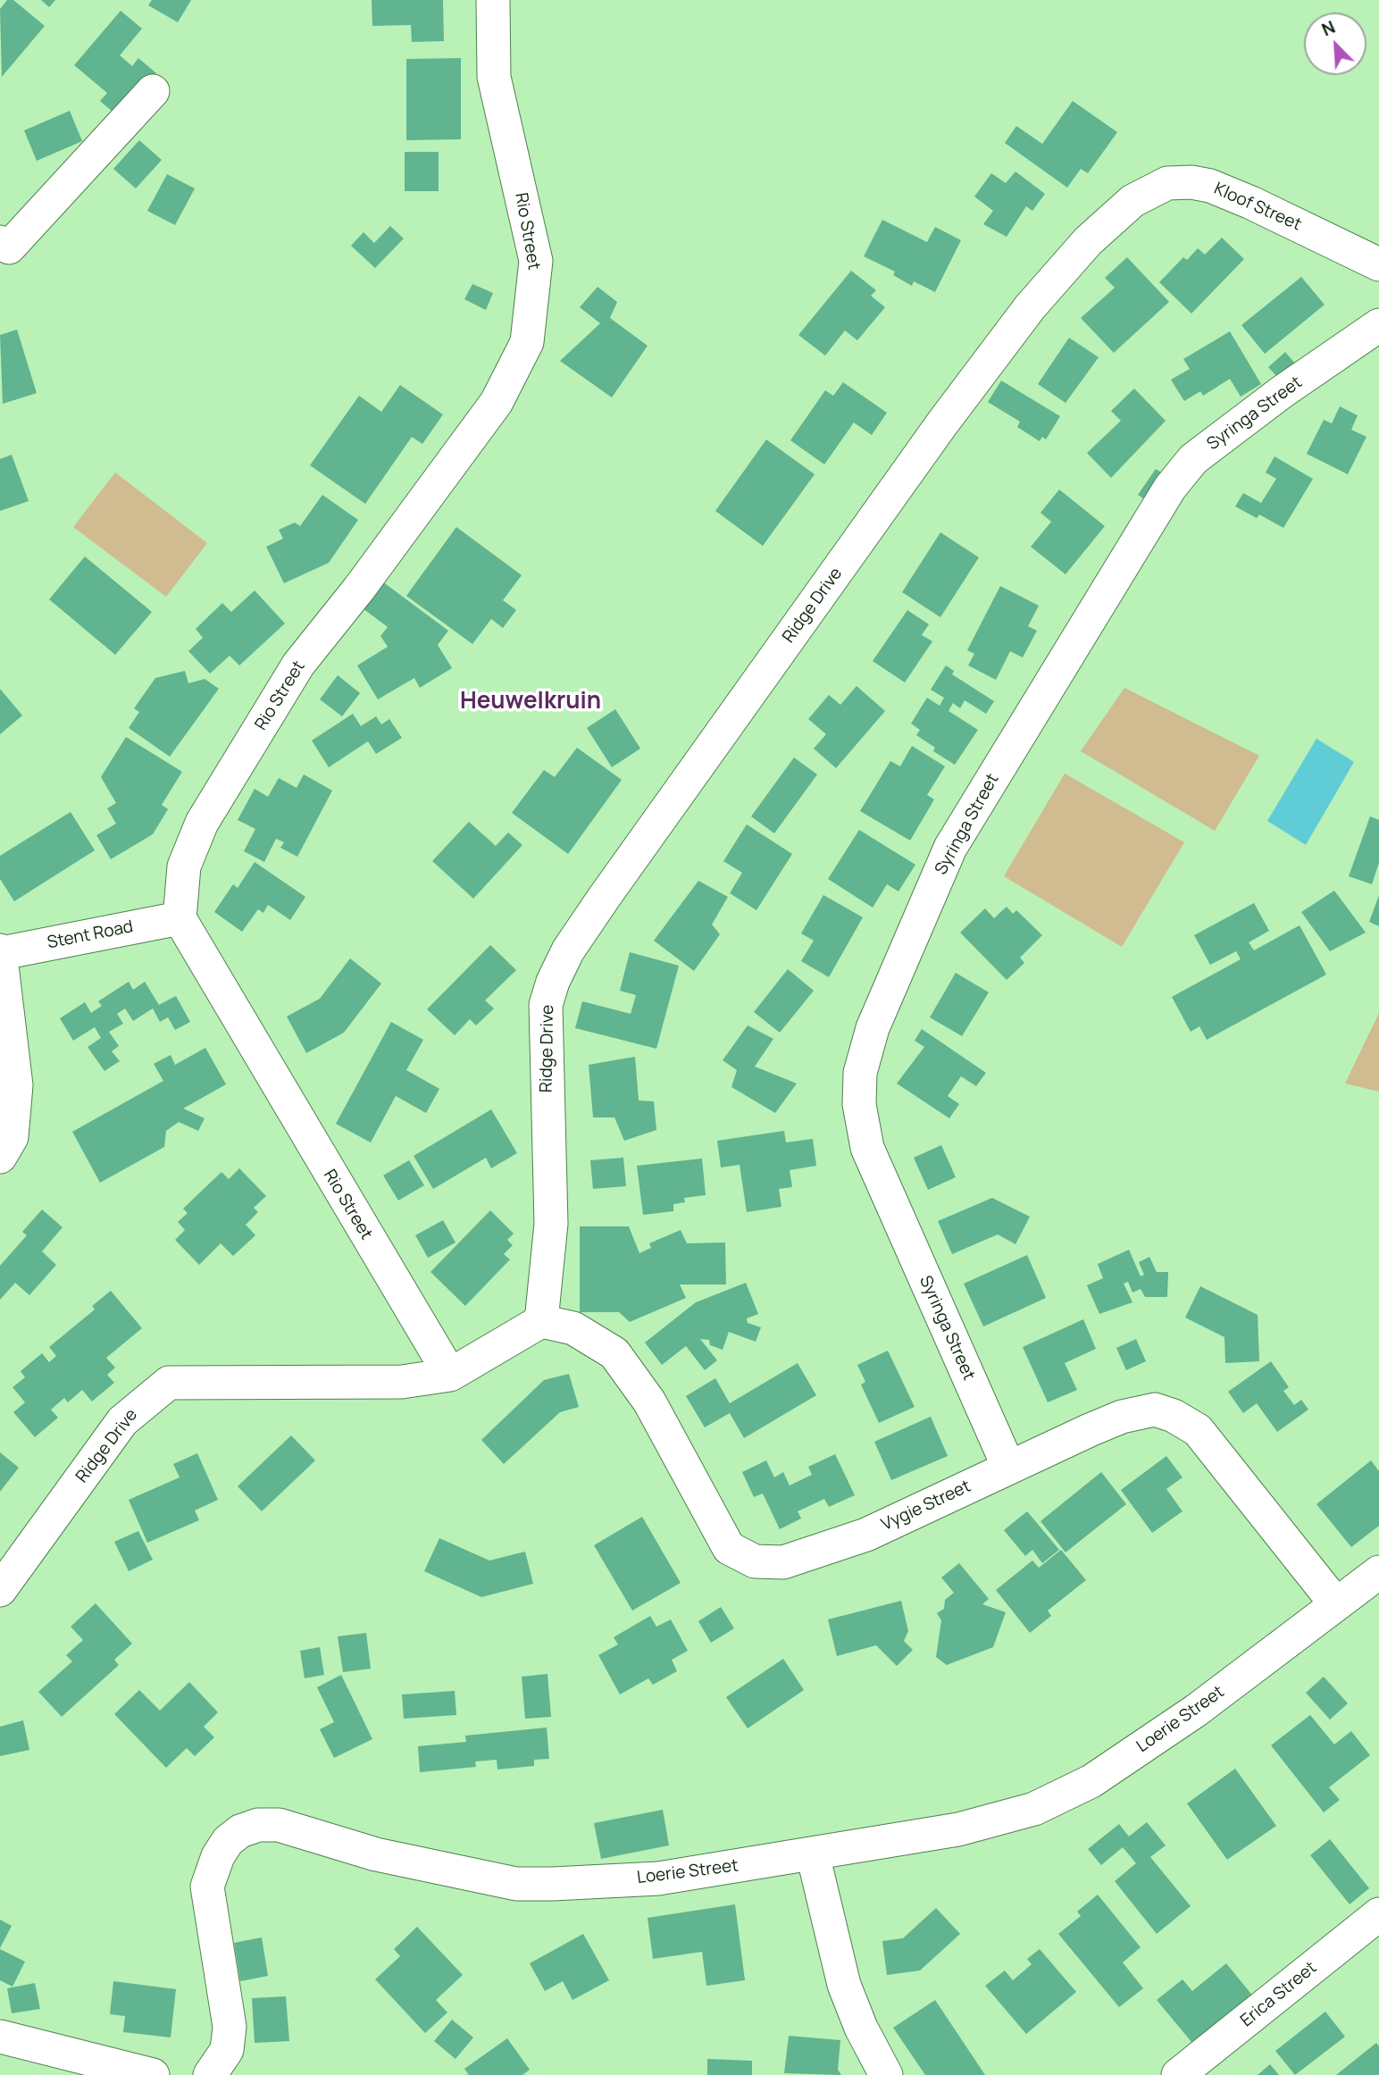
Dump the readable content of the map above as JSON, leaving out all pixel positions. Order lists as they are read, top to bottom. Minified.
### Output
{"streets":{"street":["Kloof Street","Rio Street","Syringa Street","Ridge Drive","Stent Road","Vygie Street","Loerie Street","Erica Street"]},"crossings":[["Kloof Street","Ridge Drive"],["Rio Street","Ridge Drive"],["Rio Street","Stent Road"],["Syringa Street","Vygie Street"],["Ridge Drive","Vygie Street"],["Vygie Street","Loerie Street"]],"districts":["Heuwelkruin"],"north":"top left"}
